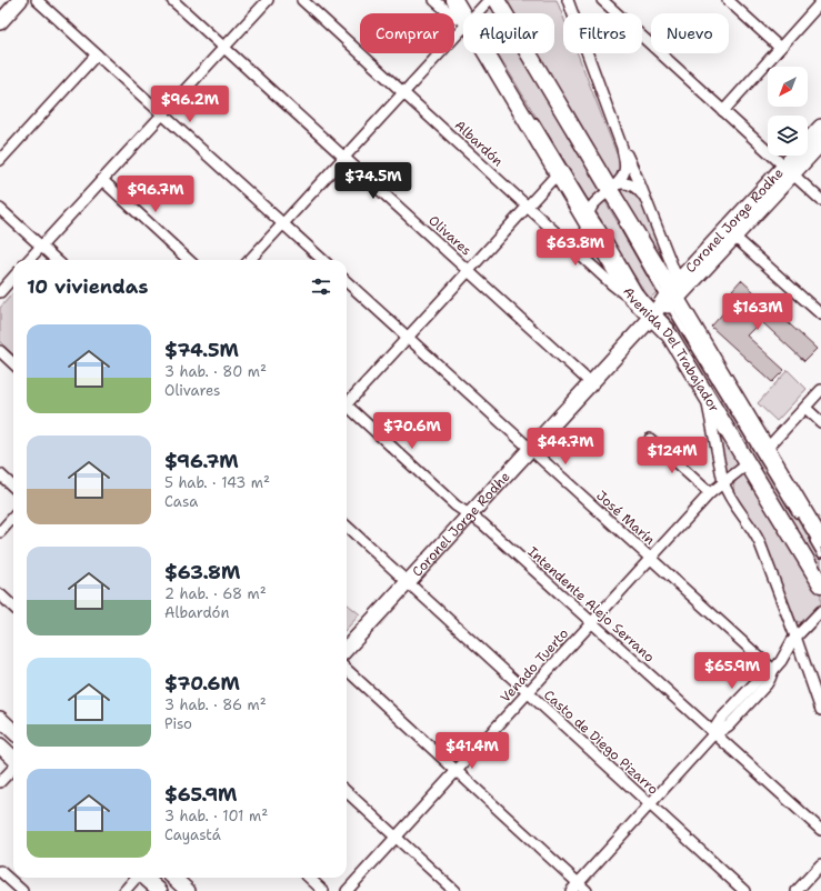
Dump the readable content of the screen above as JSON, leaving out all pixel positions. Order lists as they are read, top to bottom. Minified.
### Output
{"streets":{"main road":["Coronel Jorge Rodhe","Avenida Del Trabajador"],"street":["Albardón","Olivares","José Marín","Intendente Alejo Serrano","Venado Tuerto","Casto de Diego Pizarro"]},"crossings":[["Albardón","Avenida Del Trabajador"],["Coronel Jorge Rodhe","Olivares"],["Coronel Jorge Rodhe","Avenida Del Trabajador"],["Coronel Jorge Rodhe","José Marín"],["Coronel Jorge Rodhe","Intendente Alejo Serrano"],["Coronel Jorge Rodhe","Casto de Diego Pizarro"],["Avenida Del Trabajador","Venado Tuerto"],["José Marín","Venado Tuerto"],["Intendente Alejo Serrano","Venado Tuerto"],["Venado Tuerto","Casto de Diego Pizarro"]],"north":"bottom left","page":{"chip":["Comprar","Alquilar","Filtros","Nuevo"],"price":["$96.2M","$74.5M","$96.7M","$63.8M","$163M","$70.6M","$44.7M","$124M","$65.9M","$41.4M"],"heading":"10 viviendas","list":[{"name":"$74.5M","note":"3 hab. · 80 m² · Olivares"},{"name":"$96.7M","note":"5 hab. · 143 m² · Casa"},{"name":"$63.8M","note":"2 hab. · 68 m² · Albardón"},{"name":"$70.6M","note":"3 hab. · 86 m² · Piso"},{"name":"$65.9M","note":"3 hab. · 101 m² · Cayastá"}]}}
